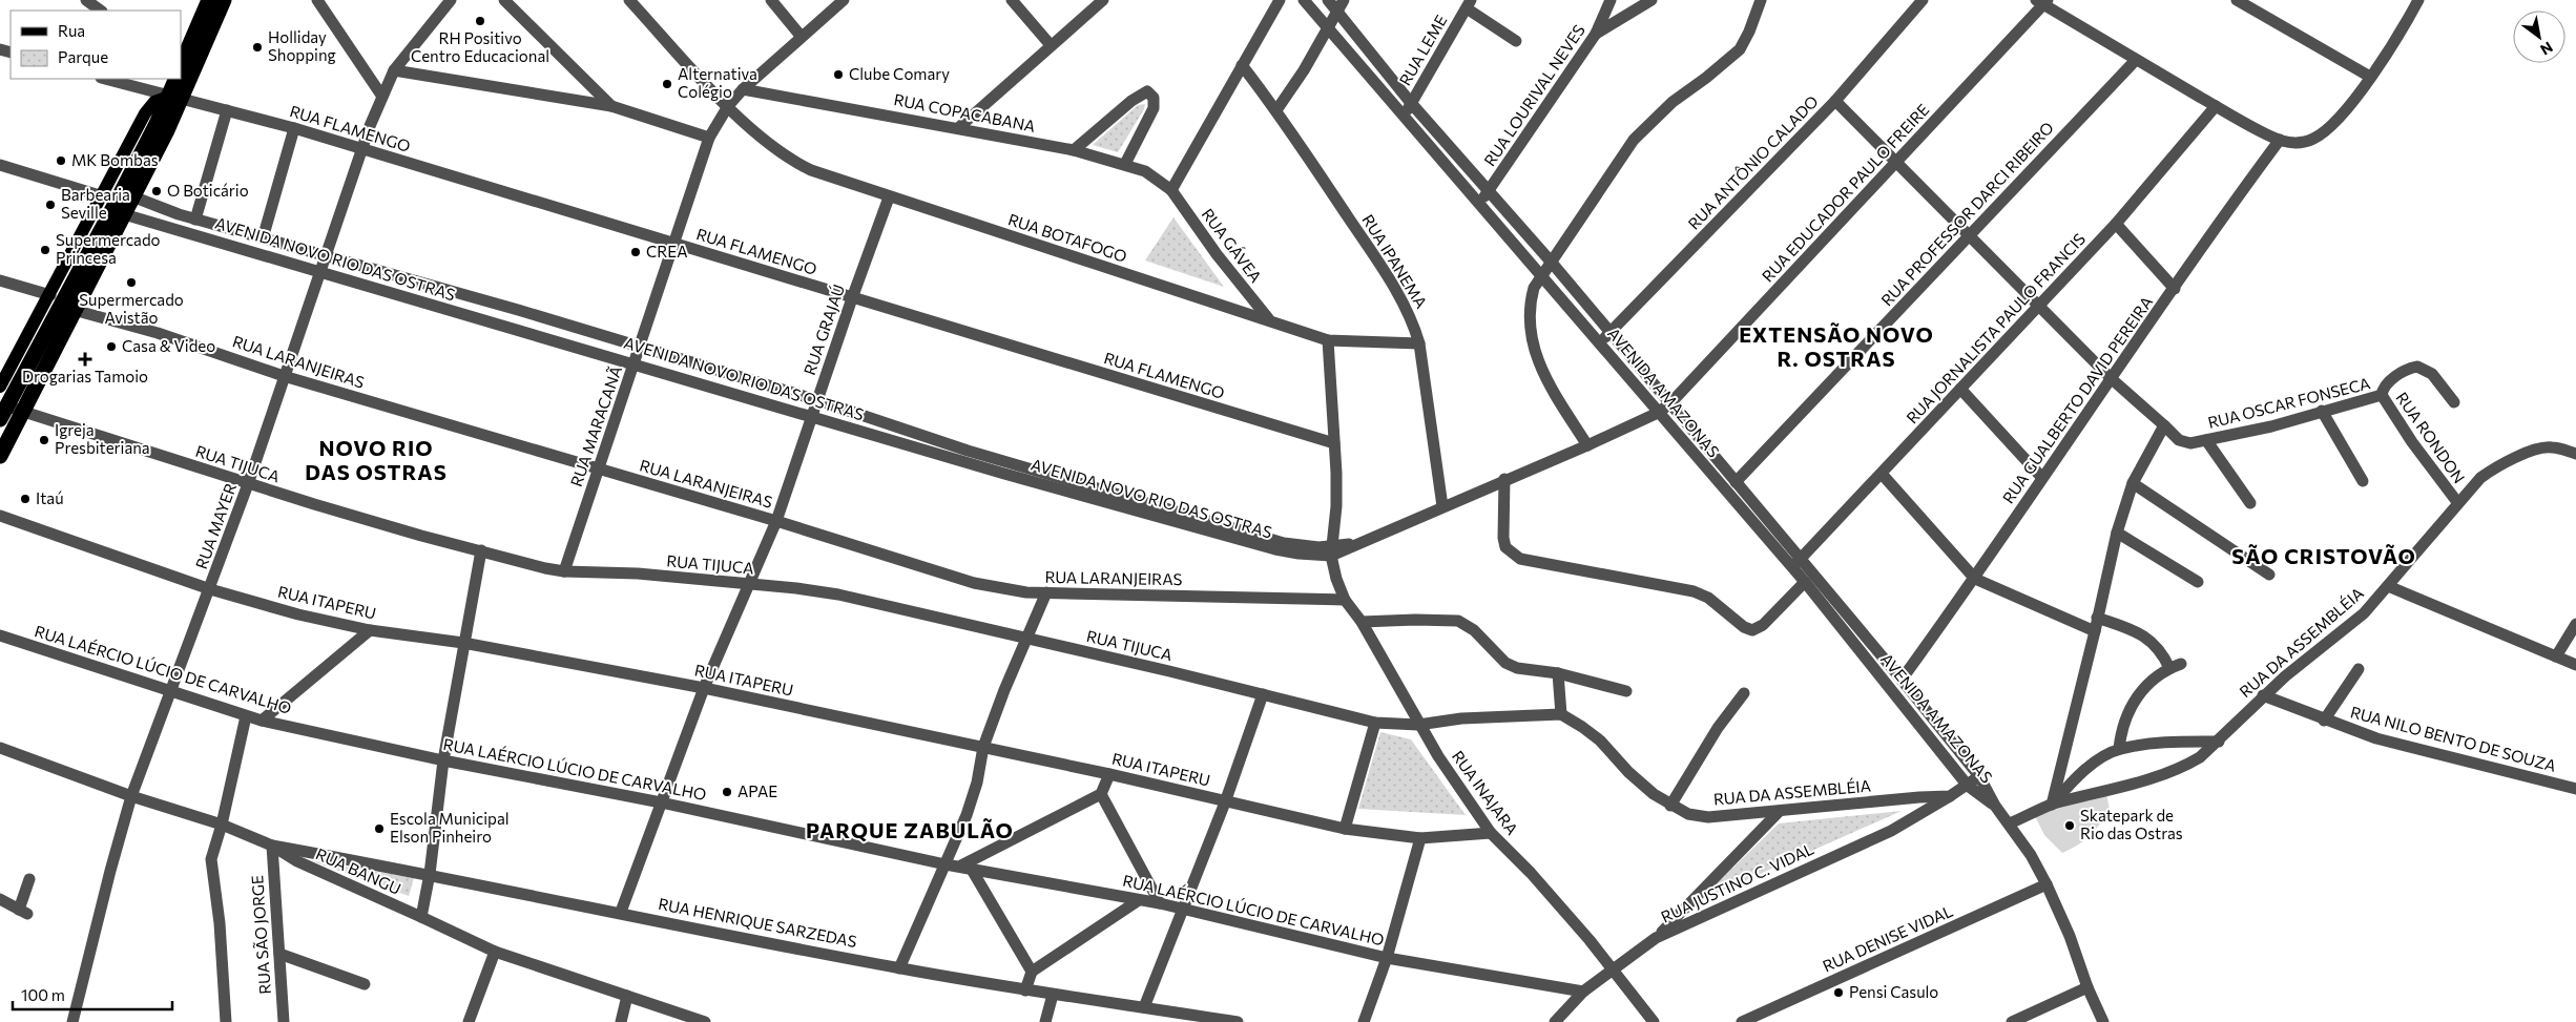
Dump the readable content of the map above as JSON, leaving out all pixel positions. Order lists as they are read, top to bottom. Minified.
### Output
{"streets":{"street":["RUA LEME","RUA LOURIVAL NEVES","RUA COPACABANA","RUA FLAMENGO","RUA ANTÔNIO CALADO","RUA EDUCADOR PAULO FREIRE","RUA PROFESSOR DARCI RIBEIRO","RUA BOTAFOGO","RUA GÁVEA","AVENIDA NOVO RIO DAS OSTRAS","RUA IPANEMA","RUA JORNALISTA PAULO FRANCIS","RUA GRAJAÚ","RUA LARANJEIRAS","AVENIDA AMAZONAS","RUA GUALBERTO DAVID PEREIRA","RUA OSCAR FONSECA","RUA MARACANÃ","RUA RONDON","RUA TIJUCA","RUA MAYER","RUA ITAPERU","RUA DA ASSEMBLÉIA","RUA LAÉRCIO LÚCIO DE CARVALHO","RUA NILO BENTO DE SOUZA","RUA INAJARA","RUA BANGU","RUA JUSTINO C. VIDAL","RUA HENRIQUE SARZEDAS","RUA SÃO JORGE","RUA DENISE VIDAL"]},"crossings":[["RUA LEME","AVENIDA AMAZONAS"],["RUA LOURIVAL NEVES","AVENIDA AMAZONAS"],["RUA COPACABANA","RUA GÁVEA"],["RUA COPACABANA","RUA MARACANÃ"],["RUA FLAMENGO","RUA GRAJAÚ"],["RUA FLAMENGO","RUA MARACANÃ"],["RUA FLAMENGO","RUA MAYER"],["RUA ANTÔNIO CALADO","AVENIDA AMAZONAS"],["RUA ANTÔNIO CALADO","RUA OSCAR FONSECA"],["RUA EDUCADOR PAULO FREIRE","AVENIDA NOVO RIO DAS OSTRAS"],["RUA EDUCADOR PAULO FREIRE","AVENIDA AMAZONAS"],["RUA EDUCADOR PAULO FREIRE","RUA OSCAR FONSECA"],["RUA PROFESSOR DARCI RIBEIRO","AVENIDA AMAZONAS"],["RUA PROFESSOR DARCI RIBEIRO","RUA OSCAR FONSECA"],["RUA BOTAFOGO","RUA GÁVEA"],["RUA BOTAFOGO","RUA IPANEMA"],["RUA BOTAFOGO","RUA GRAJAÚ"],["RUA BOTAFOGO","RUA MARACANÃ"],["AVENIDA NOVO RIO DAS OSTRAS","RUA IPANEMA"],["AVENIDA NOVO RIO DAS OSTRAS","RUA GRAJAÚ"],["AVENIDA NOVO RIO DAS OSTRAS","AVENIDA AMAZONAS"],["AVENIDA NOVO RIO DAS OSTRAS","RUA MARACANÃ"],["AVENIDA NOVO RIO DAS OSTRAS","RUA MAYER"],["AVENIDA NOVO RIO DAS OSTRAS","RUA INAJARA"],["RUA JORNALISTA PAULO FRANCIS","AVENIDA AMAZONAS"],["RUA JORNALISTA PAULO FRANCIS","RUA OSCAR FONSECA"],["RUA GRAJAÚ","RUA LARANJEIRAS"],["RUA GRAJAÚ","RUA TIJUCA"],["RUA GRAJAÚ","RUA ITAPERU"],["RUA GRAJAÚ","RUA LAÉRCIO LÚCIO DE CARVALHO"],["RUA GRAJAÚ","RUA HENRIQUE SARZEDAS"],["RUA LARANJEIRAS","RUA MARACANÃ"],["RUA LARANJEIRAS","RUA MAYER"],["RUA LARANJEIRAS","RUA INAJARA"],["AVENIDA AMAZONAS","RUA GUALBERTO DAVID PEREIRA"],["AVENIDA AMAZONAS","RUA DA ASSEMBLÉIA"],["AVENIDA AMAZONAS","RUA DENISE VIDAL"],["RUA GUALBERTO DAVID PEREIRA","RUA OSCAR FONSECA"],["RUA OSCAR FONSECA","RUA RONDON"],["RUA MARACANÃ","RUA TIJUCA"],["RUA RONDON","RUA DA ASSEMBLÉIA"],["RUA TIJUCA","RUA MAYER"],["RUA TIJUCA","RUA INAJARA"],["RUA MAYER","RUA ITAPERU"],["RUA MAYER","RUA LAÉRCIO LÚCIO DE CARVALHO"],["RUA MAYER","RUA BANGU"],["RUA ITAPERU","RUA INAJARA"],["RUA DA ASSEMBLÉIA","RUA NILO BENTO DE SOUZA"],["RUA DA ASSEMBLÉIA","RUA JUSTINO C. VIDAL"],["RUA LAÉRCIO LÚCIO DE CARVALHO","RUA JUSTINO C. VIDAL"],["RUA INAJARA","RUA JUSTINO C. VIDAL"],["RUA BANGU","RUA HENRIQUE SARZEDAS"],["RUA BANGU","RUA SÃO JORGE"],["RUA HENRIQUE SARZEDAS","RUA SÃO JORGE"]],"districts":["EXTENSÃO NOVO R. OSTRAS","NOVO RIO DAS OSTRAS","SÃO CRISTOVÃO","PARQUE ZABULÃO"],"places":{"other":["RH Positivo Centro Educacional","Holliday Shopping","Clube Comary","Alternativa Colégio","MK Bombas","O Boticário","Barbearia Seville","Supermercado Princesa","CREA","Supermercado Avistão","Casa & Video","Igreja Presbiteriana","Itaú","APAE","Skatepark de Rio das Ostras","Escola Municipal Elson Pinheiro","Pensi Casulo"],"health":["Drogarias Tamoio"]},"legend":["Rua","Parque"],"scale_bar":"100 m","north":"bottom right"}
